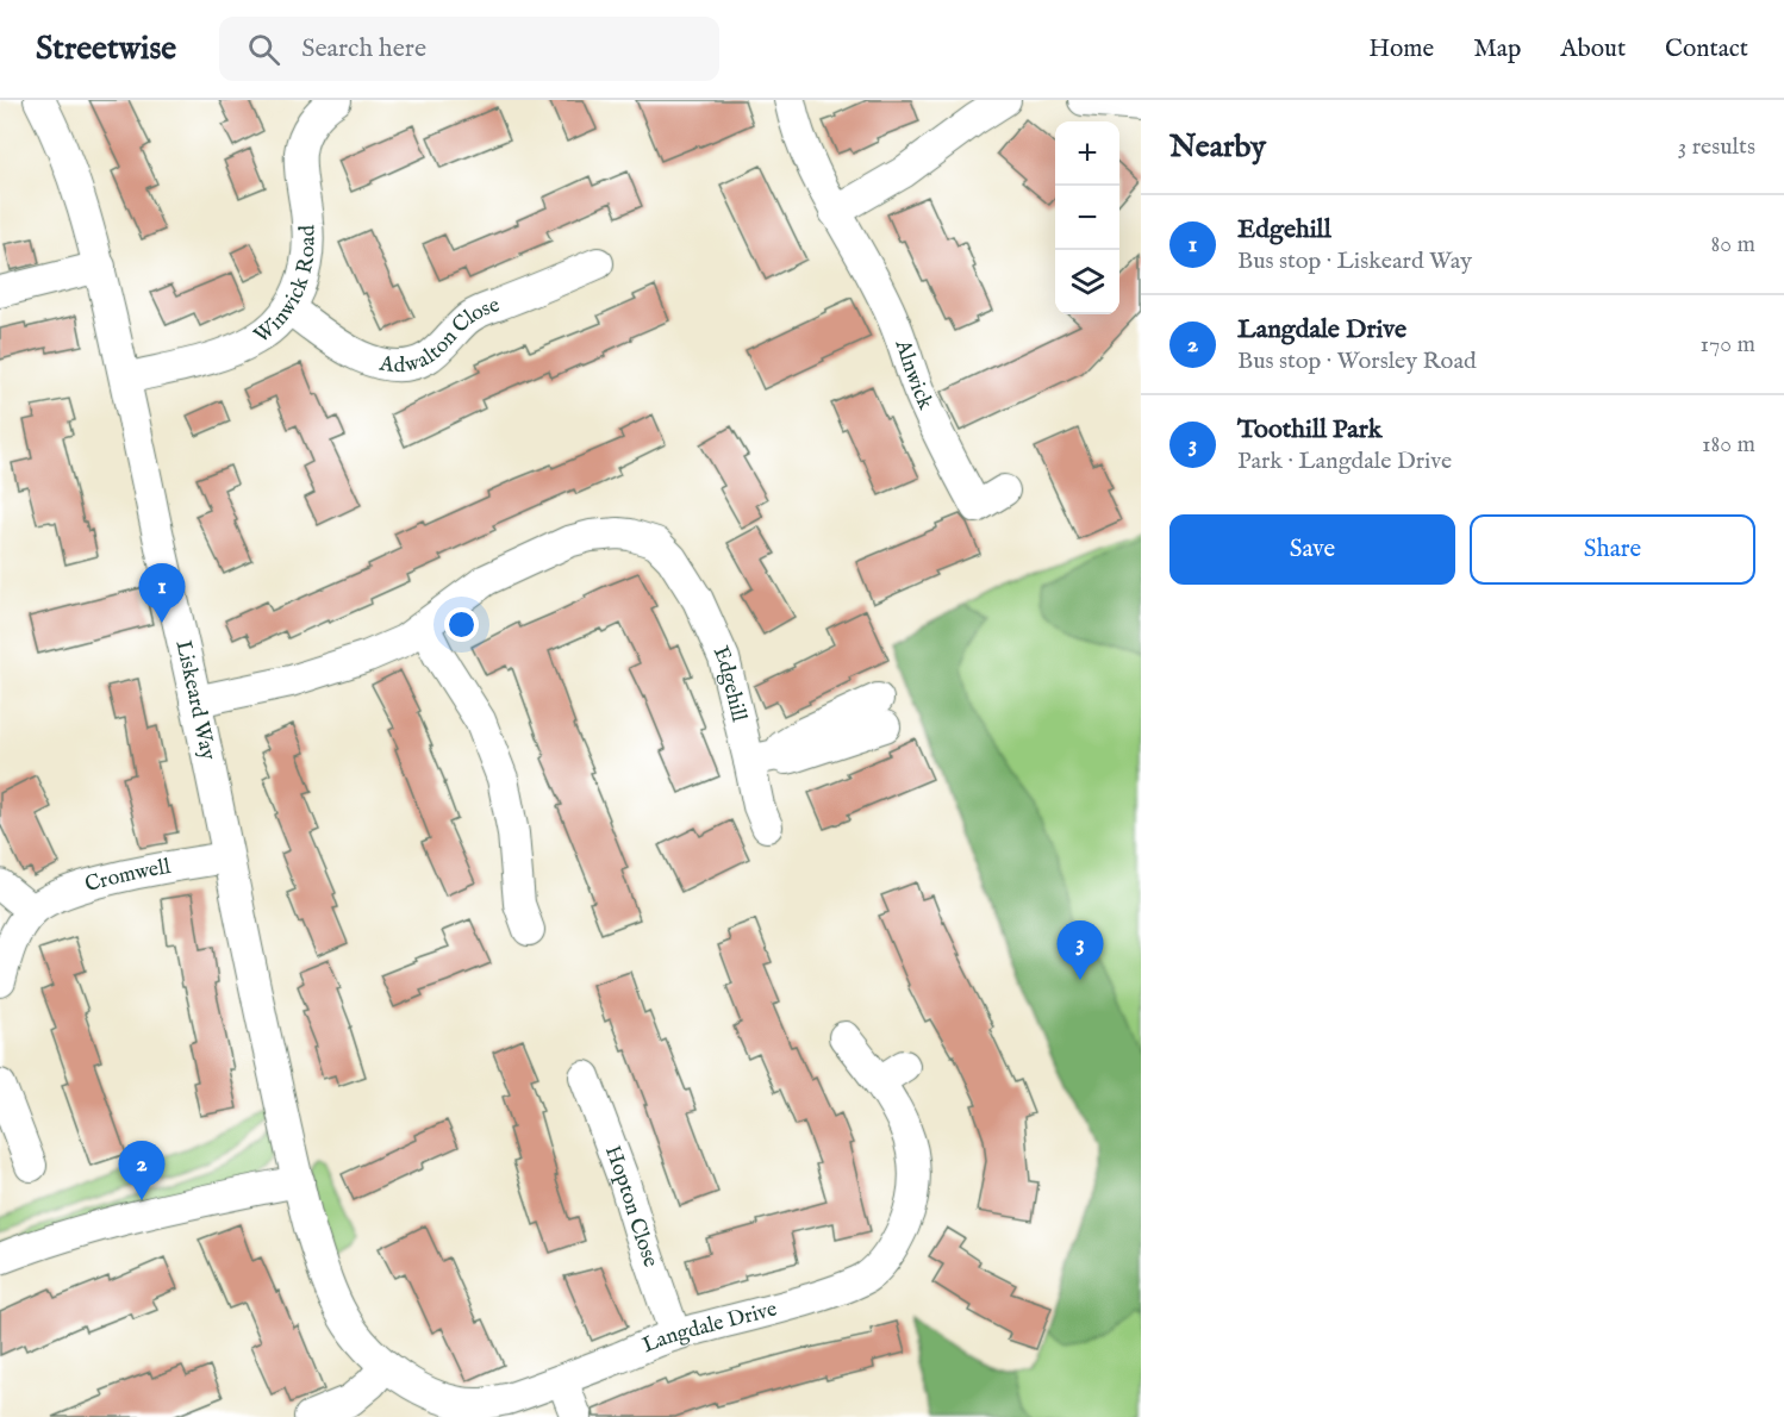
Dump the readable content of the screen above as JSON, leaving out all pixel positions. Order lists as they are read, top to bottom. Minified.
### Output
{"streets":{"street":["Winwick Road","Adwalton Close","Alnwick","Edgehill","Liskeard Way","Cromwell","Hopton Close","Langdale Drive"]},"crossings":[["Winwick Road","Adwalton Close"],["Winwick Road","Liskeard Way"],["Edgehill","Liskeard Way"],["Liskeard Way","Cromwell"],["Liskeard Way","Langdale Drive"],["Hopton Close","Langdale Drive"]],"page":{"header":"Streetwise","search":"Search here","nav":["Home","Map","About","Contact"],"heading":["Nearby","3 results"],"map_buttons":["+","−"],"list":[{"mark":"1","name":"Edgehill","note":"Bus stop · Liskeard Way","value":"80 m"},{"mark":"2","name":"Langdale Drive","note":"Bus stop · Worsley Road","value":"170 m"},{"mark":"3","name":"Toothill Park","note":"Park · Langdale Drive","value":"180 m"}],"buttons":["Save","Share"],"pins":["1","3","2"]}}
